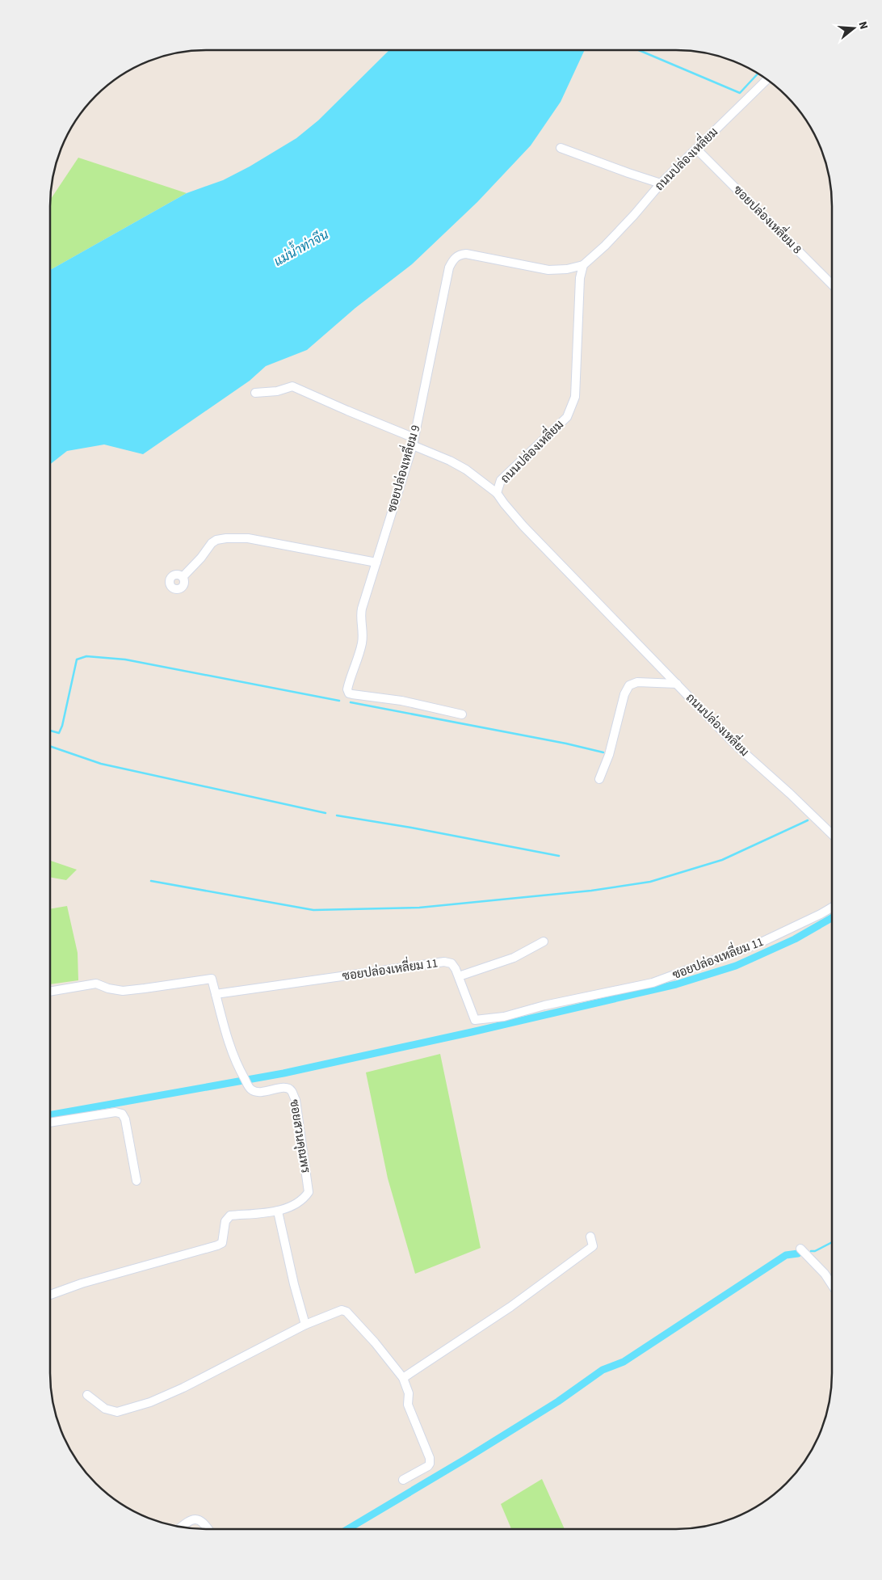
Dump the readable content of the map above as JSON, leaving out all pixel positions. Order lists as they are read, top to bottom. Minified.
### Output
{"streets":{"street":["ถนนปล่องเหลี่ยม","ซอยปล่องเหลี่ยม 8","ซอยปล่องเหลี่ยม 9","ซอยปล่องเหลี่ยม 11","ซอยสวนคุณพร"]},"crossings":[["ถนนปล่องเหลี่ยม","ซอยปล่องเหลี่ยม 8"],["ถนนปล่องเหลี่ยม","ซอยปล่องเหลี่ยม 9"],["ซอยปล่องเหลี่ยม 11","ซอยสวนคุณพร"]],"water":["แม่น้ำท่าจีน"],"north":"right"}
